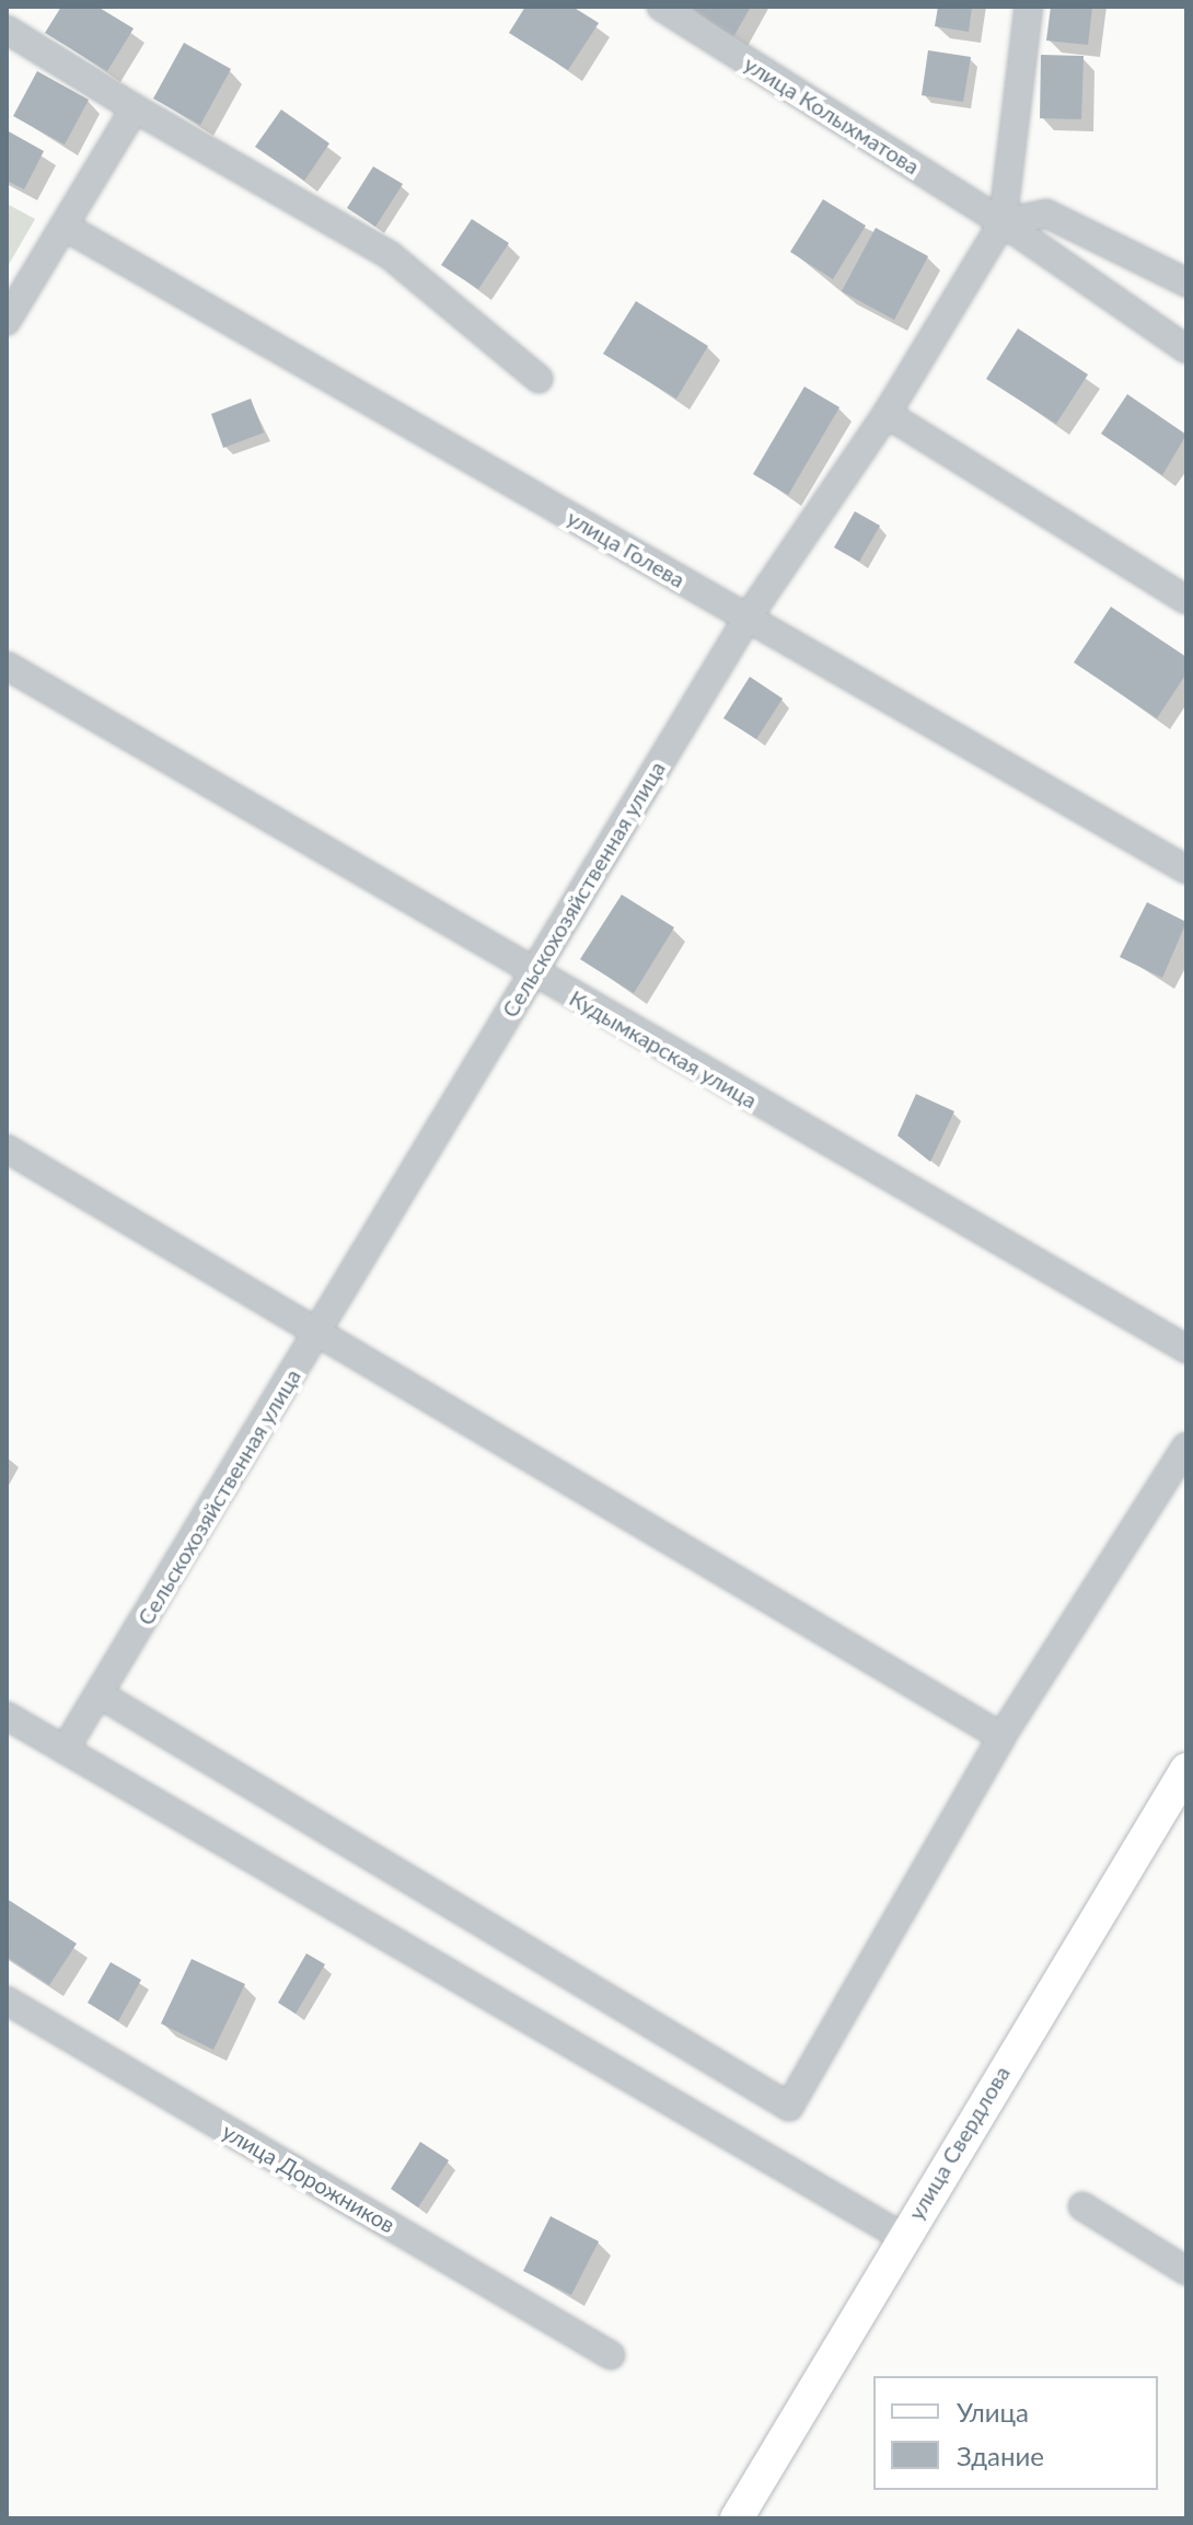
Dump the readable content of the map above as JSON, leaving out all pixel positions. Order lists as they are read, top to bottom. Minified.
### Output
{"streets":{"main road":["улица Свердлова"],"street":["улица Колыхматова","улица Голева","Сельскохозяйственная улица","Кудымкарская улица","улица Дорожников"]},"crossings":[["улица Колыхматова","Сельскохозяйственная улица"],["улица Голева","Сельскохозяйственная улица"],["Сельскохозяйственная улица","Кудымкарская улица"]],"legend":["Улица","Здание"]}
